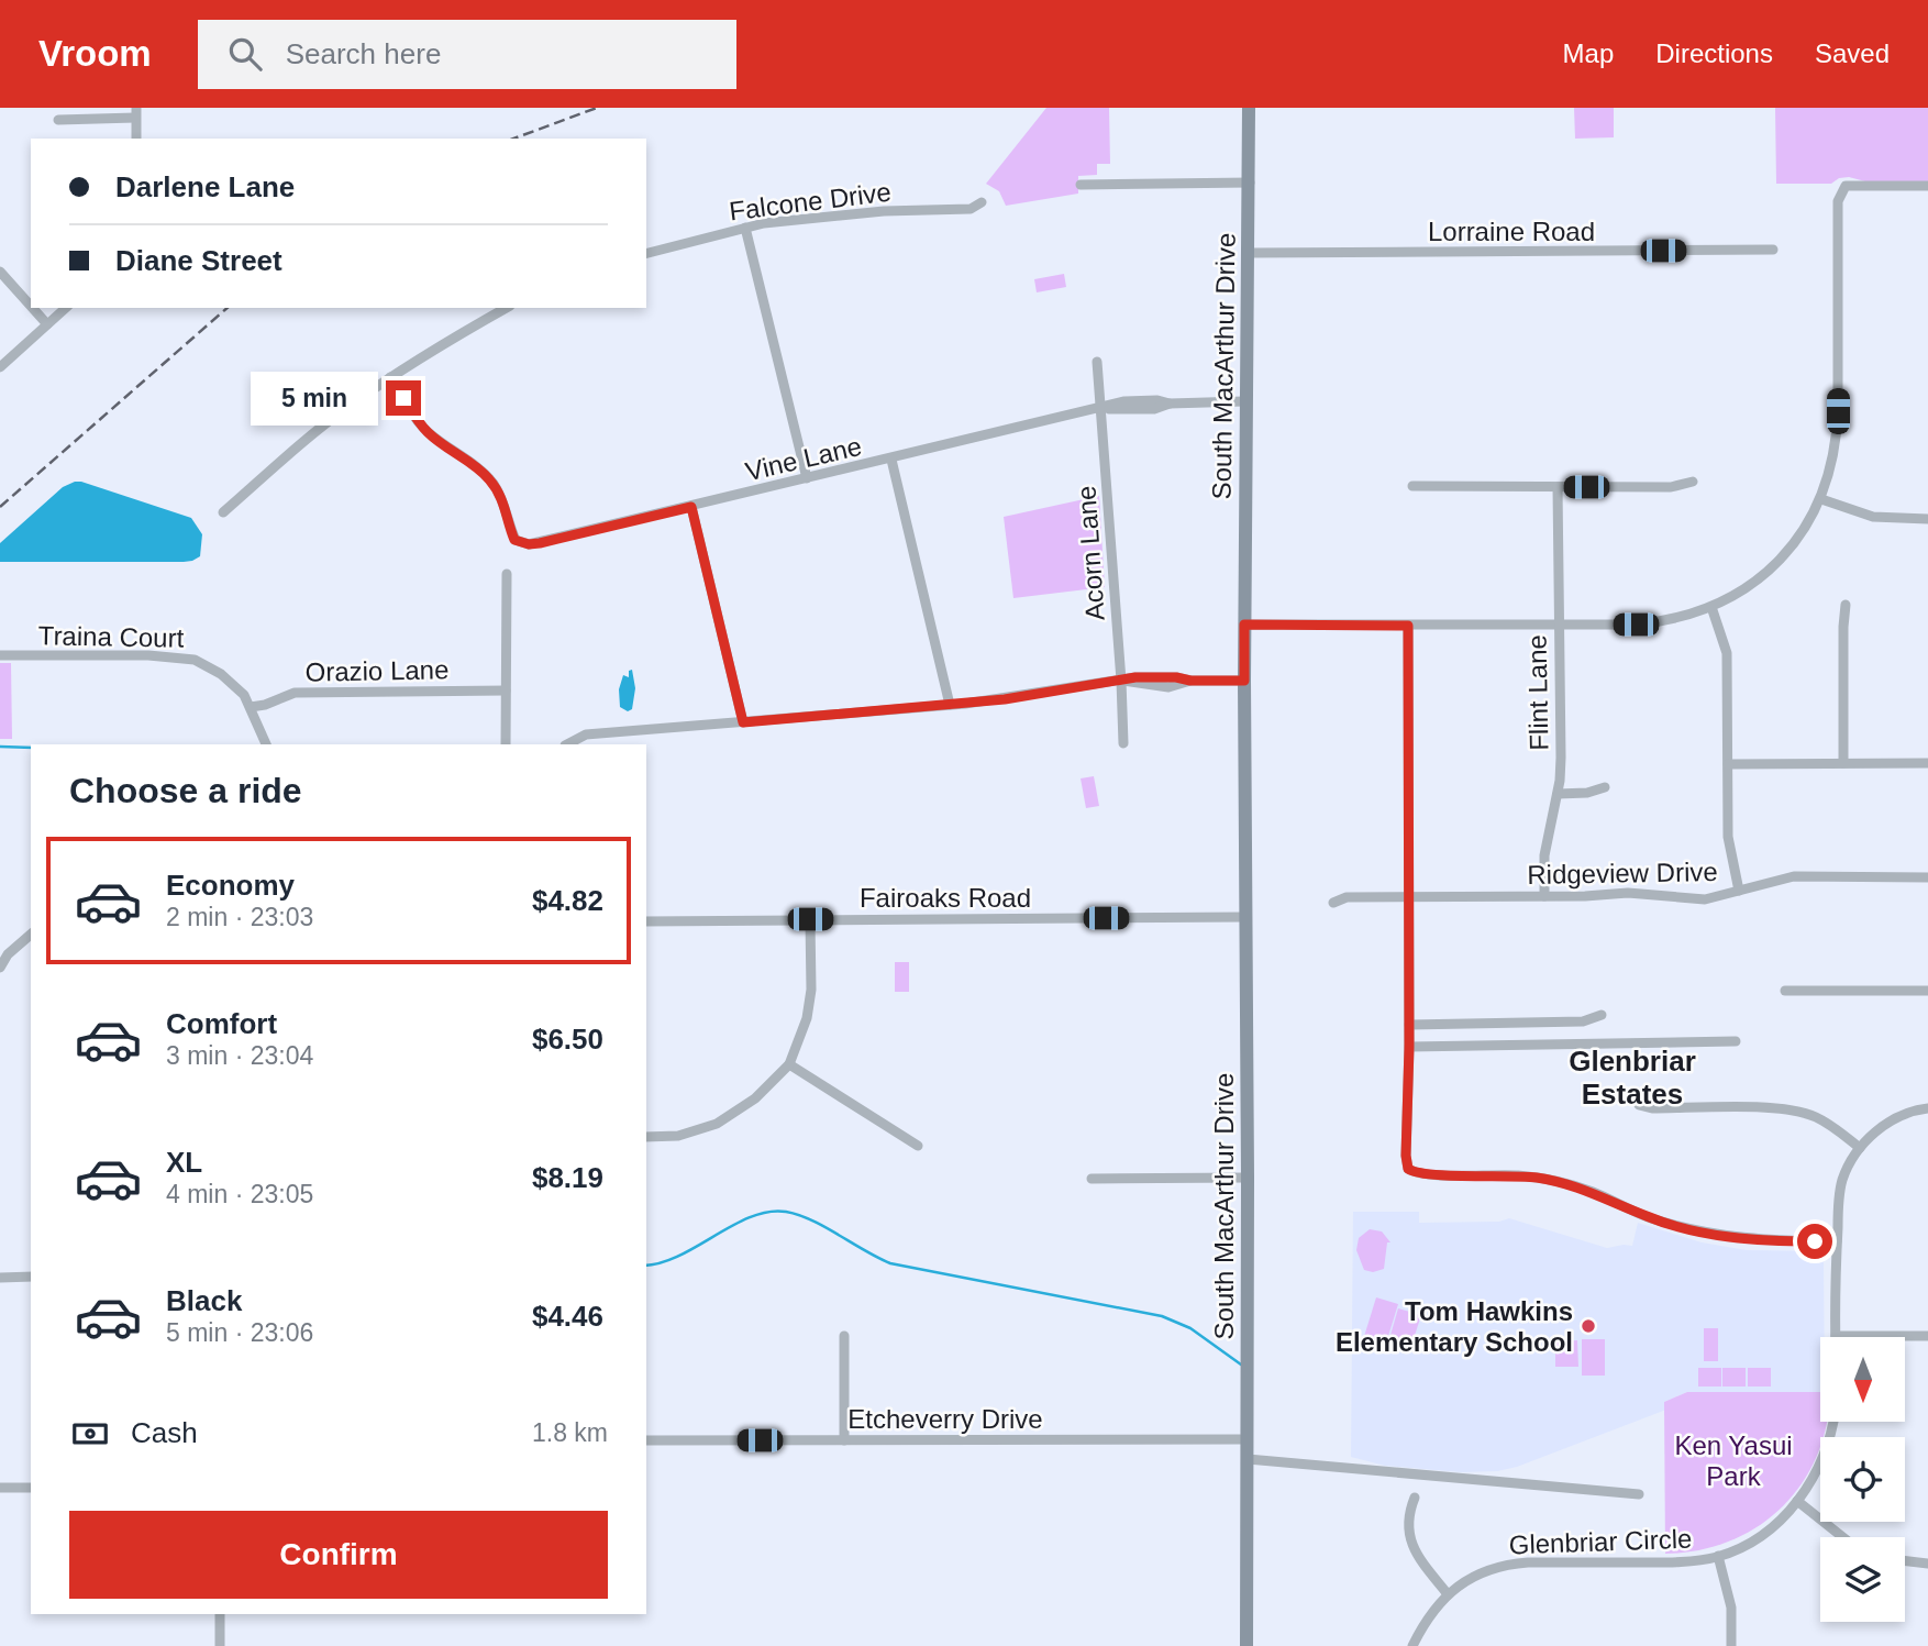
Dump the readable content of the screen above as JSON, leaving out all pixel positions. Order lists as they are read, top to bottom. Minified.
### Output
{"streets":{"street":["Falcone Drive","Lorraine Road","South MacArthur Drive","Vine Lane","Acorn Lane","Traina Court","Orazio Lane","Flint Lane","Ridgeview Drive","Fairoaks Road","Etcheverry Drive","Glenbriar Circle"]},"crossings":[["Lorraine Road","South MacArthur Drive"],["South MacArthur Drive","Vine Lane"],["South MacArthur Drive","Fairoaks Road"],["South MacArthur Drive","Etcheverry Drive"],["Vine Lane","Acorn Lane"],["Traina Court","Orazio Lane"],["Flint Lane","Ridgeview Drive"]],"districts":["Glenbriar Estates"],"parks":["Ken Yasui Park"],"places":["Tom Hawkins Elementary School"],"north":"bottom","page":{"header":"Vroom","search":"Search here","nav":["Map","Directions","Saved"],"banner":["Darlene Lane","Diane Street"],"bubble":"5 min","heading":"Choose a ride","list":[{"name":"Economy","note":"2 min · 23:03","value":"$4.82"},{"name":"Comfort","note":"3 min · 23:04","value":"$6.50"},{"name":"XL","note":"4 min · 23:05","value":"$8.19"},{"name":"Black","note":"5 min · 23:06","value":"$4.46"}],"pay":["Cash","1.8 km"],"buttons":"Confirm"}}
